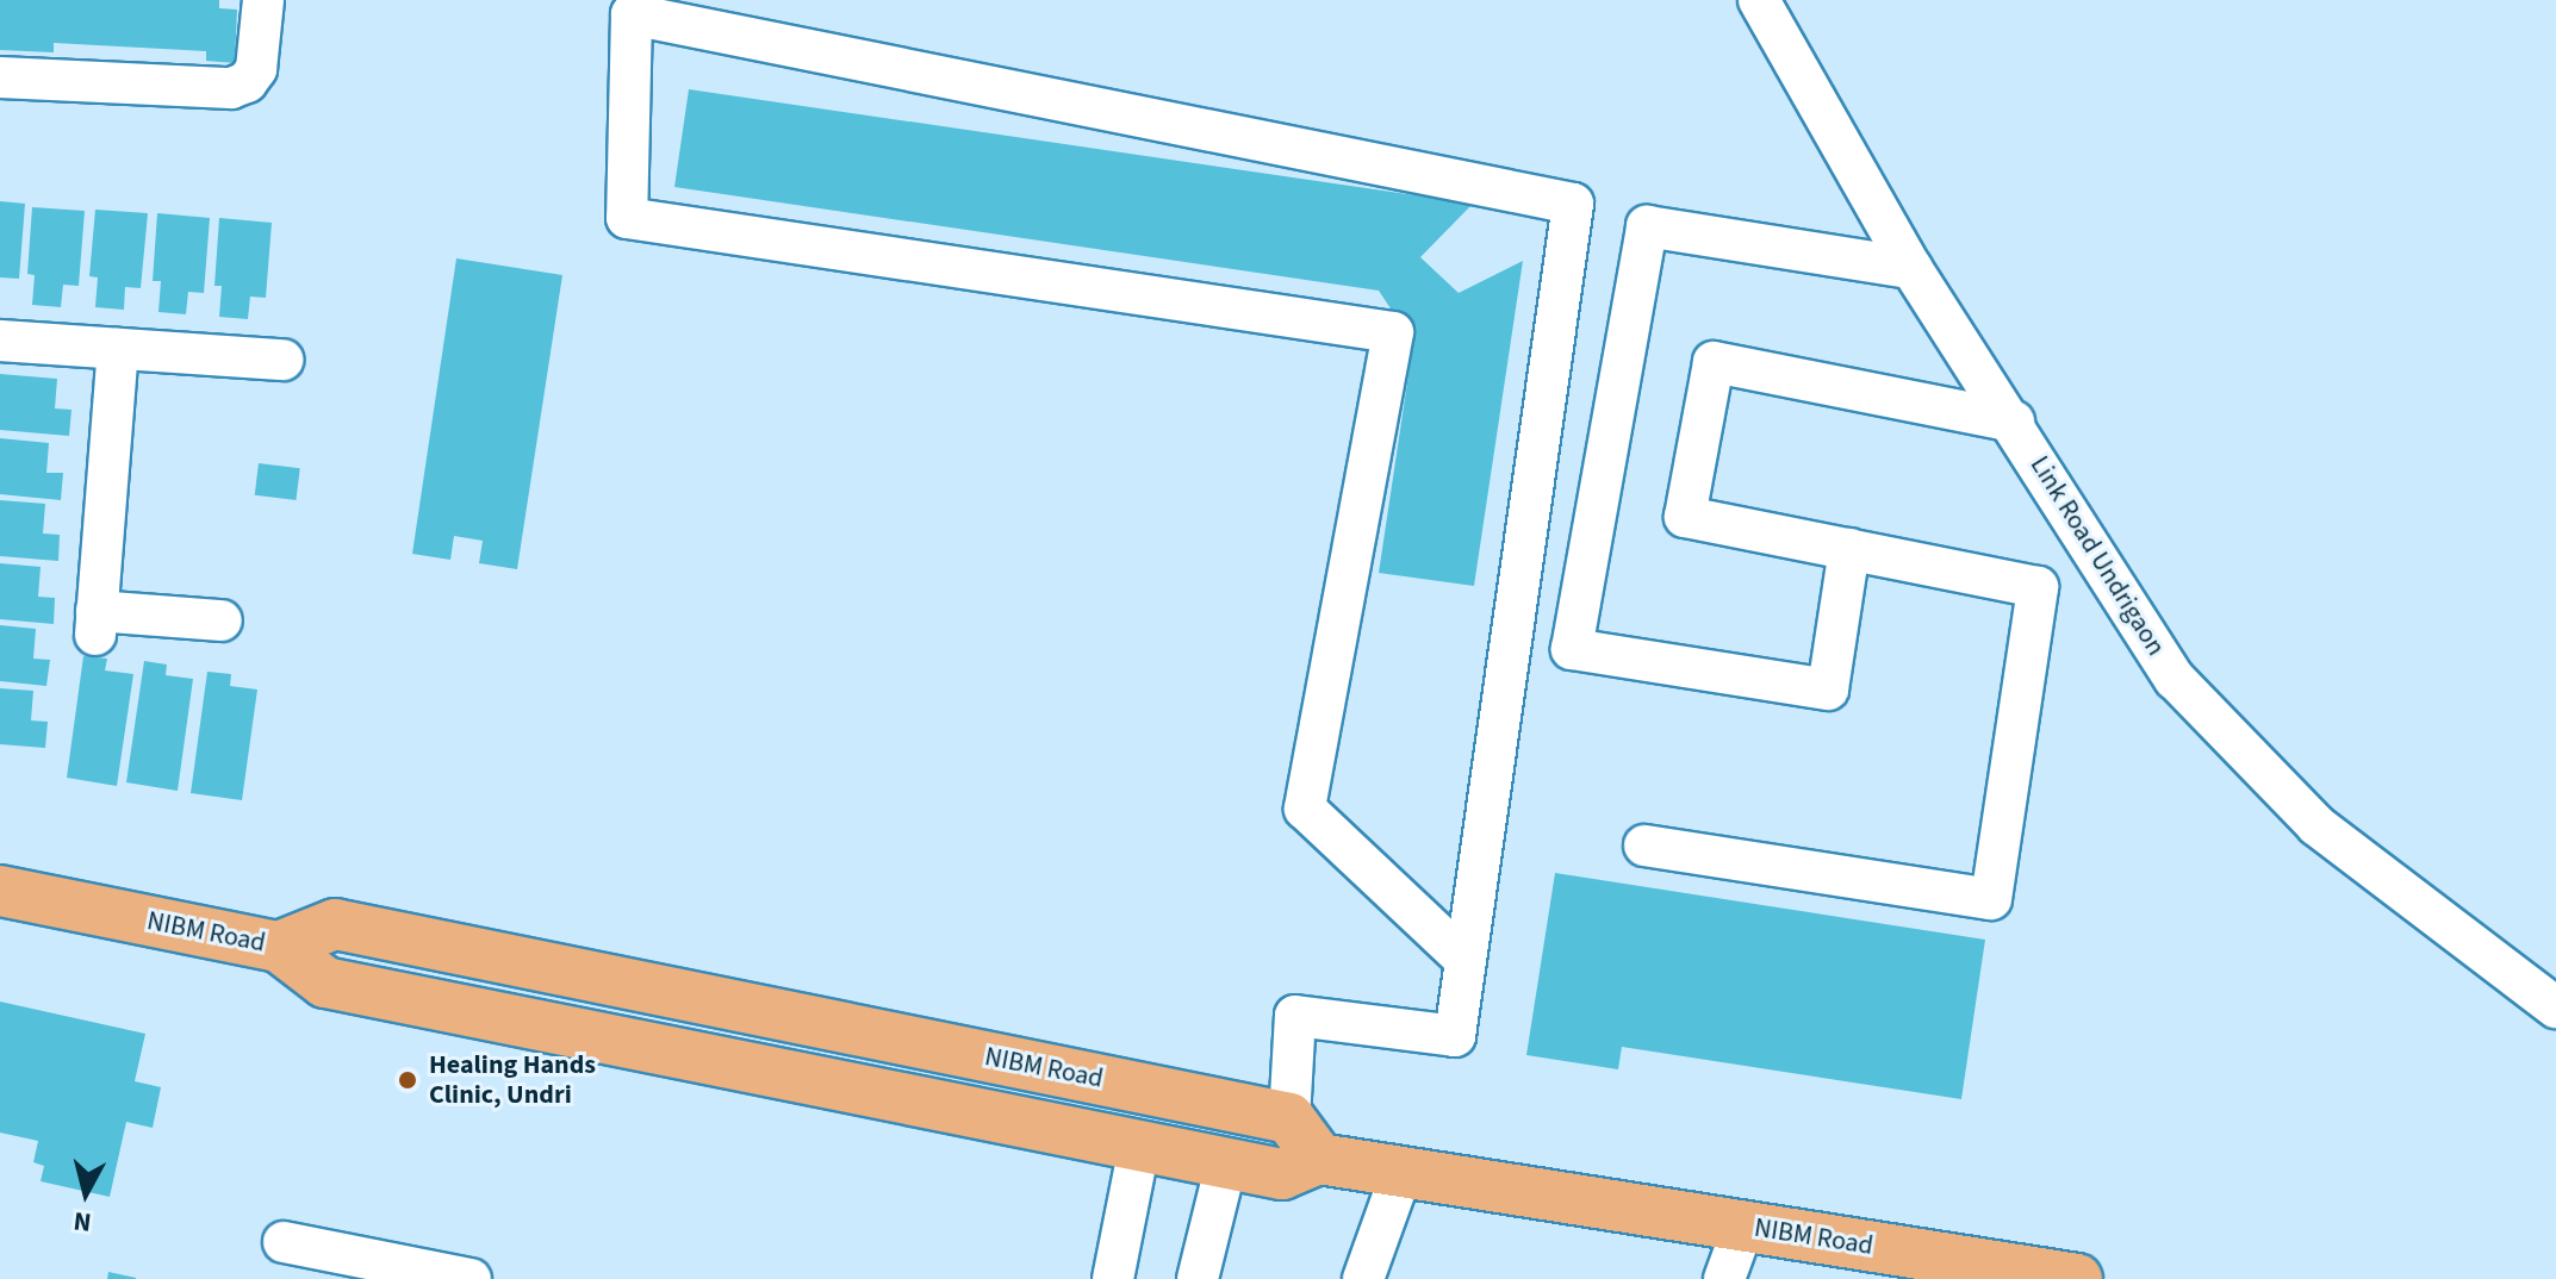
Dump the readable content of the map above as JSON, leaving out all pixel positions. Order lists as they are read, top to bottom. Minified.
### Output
{"streets":{"main road":["NIBM Road"],"street":["Link Road Undrigaon"]},"places":["Healing Hands Clinic, Undri"],"north":"bottom"}
